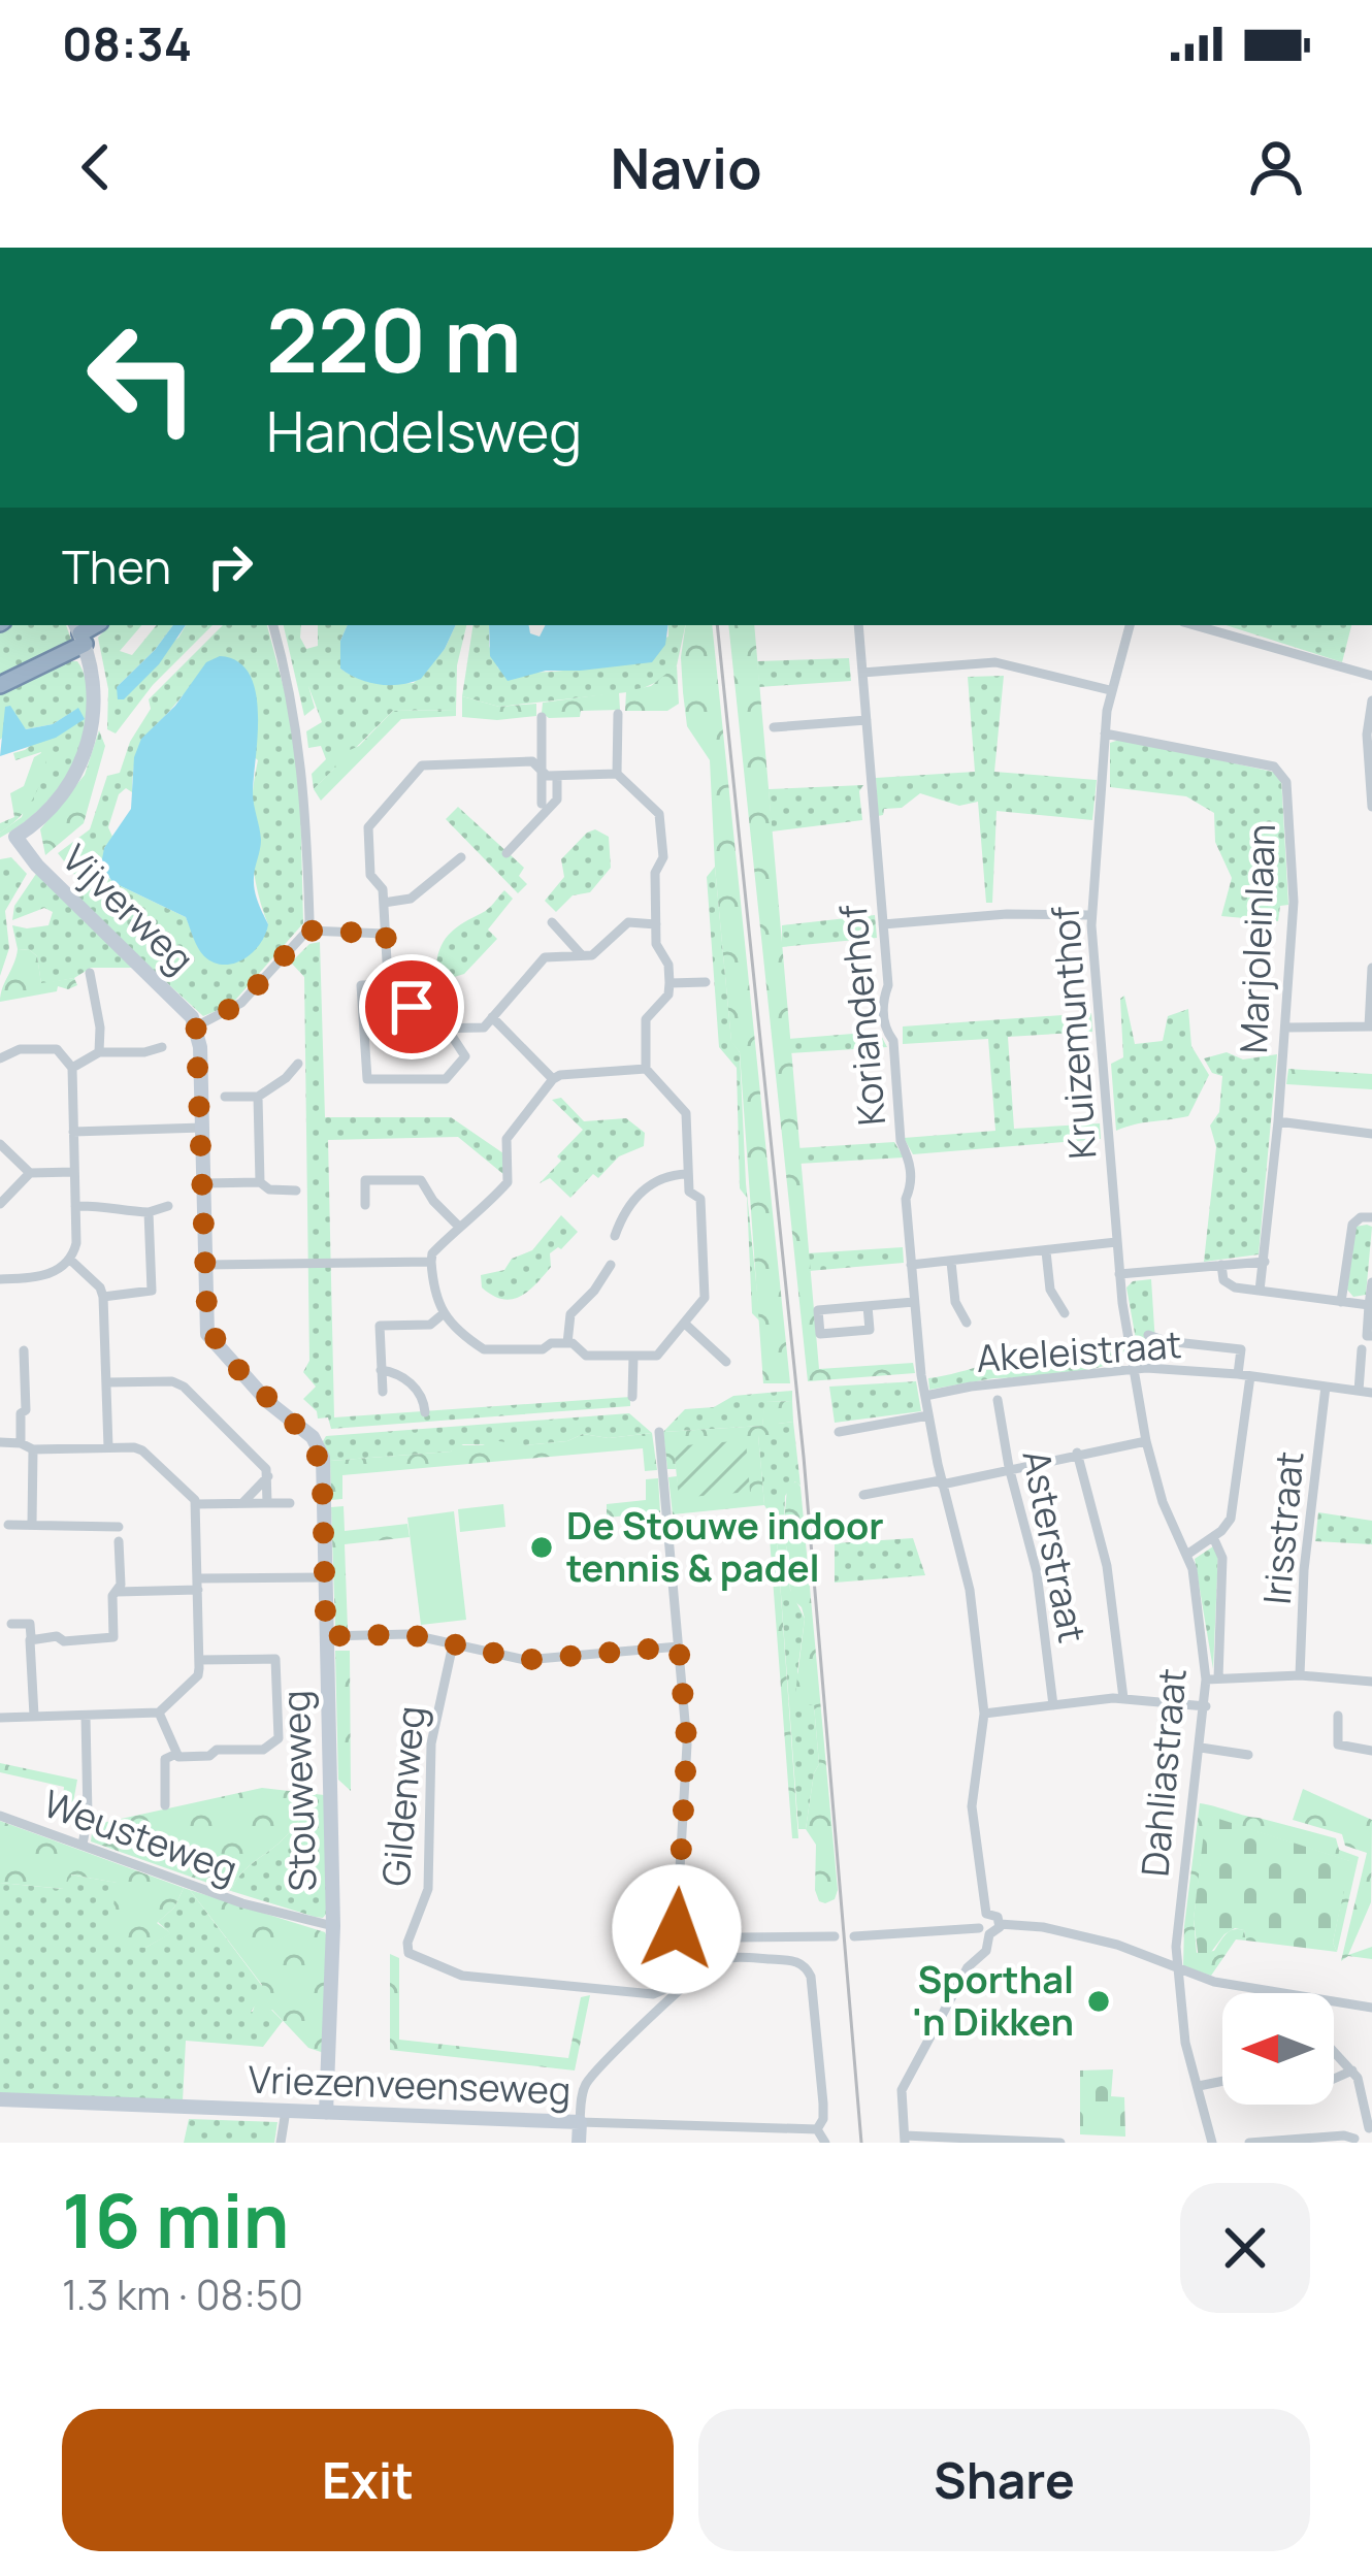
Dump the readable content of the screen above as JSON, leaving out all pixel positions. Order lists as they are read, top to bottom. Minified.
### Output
{"streets":{"main road":["Vijverweg","Stouweweg","Vriezenveenseweg"],"street":["Marjoleinlaan","Korianderhof","Kruizemunthof","Akeleistraat","Irisstraat","Asterstraat","Dahliastraat","Gildenweg","Weusteweg"]},"crossings":[["Vijverweg","Stouweweg"],["Marjoleinlaan","Kruizemunthof"],["Korianderhof","Akeleistraat"],["Kruizemunthof","Akeleistraat"],["Kruizemunthof","Dahliastraat"],["Akeleistraat","Irisstraat"],["Akeleistraat","Dahliastraat"],["Stouweweg","Weusteweg"],["Stouweweg","Vriezenveenseweg"]],"places":["De Stouwe indoor tennis & padel","Sporthal 'n Dikken"],"north":"left","page":{"status":"08:34","header":"Navio","turn":["220 m","Handelsweg"],"then":"Then","heading":["16 min","1.3 km · 08:50"],"buttons":["Exit","Share"]}}
